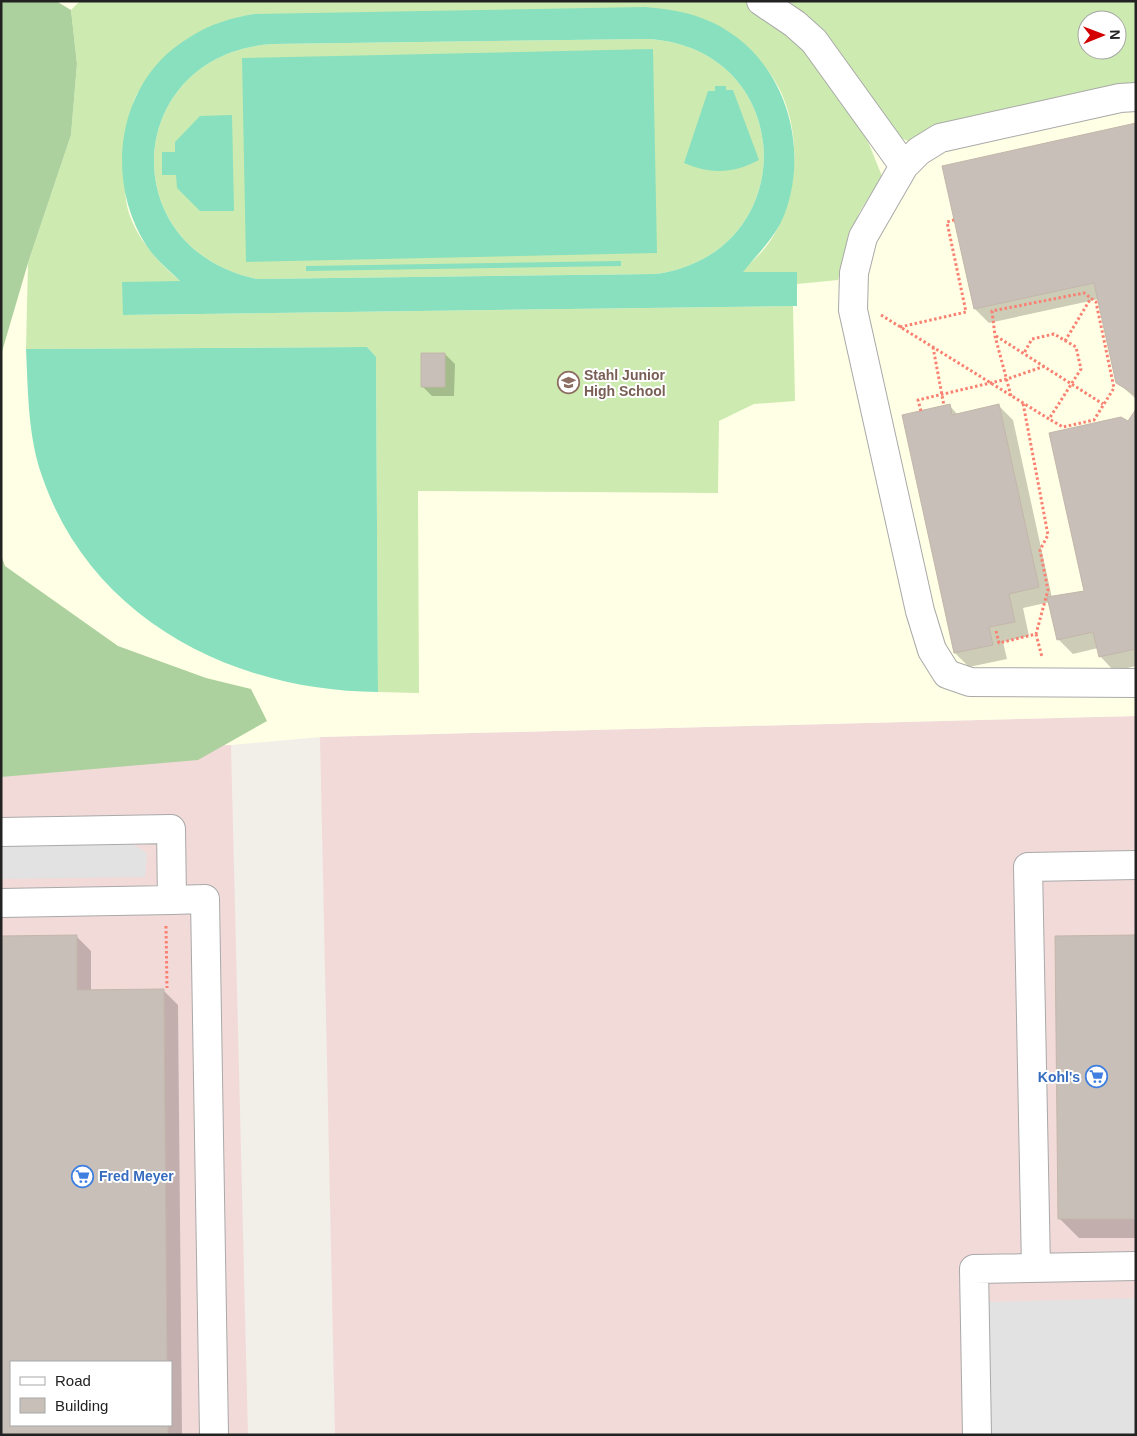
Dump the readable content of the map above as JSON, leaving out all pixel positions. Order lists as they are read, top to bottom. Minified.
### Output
{"places":{"school or university":["Stahl Junior High School"],"supermarket":["Kohl's","Fred Meyer"]},"legend":["Road","Building"],"north":"right"}
